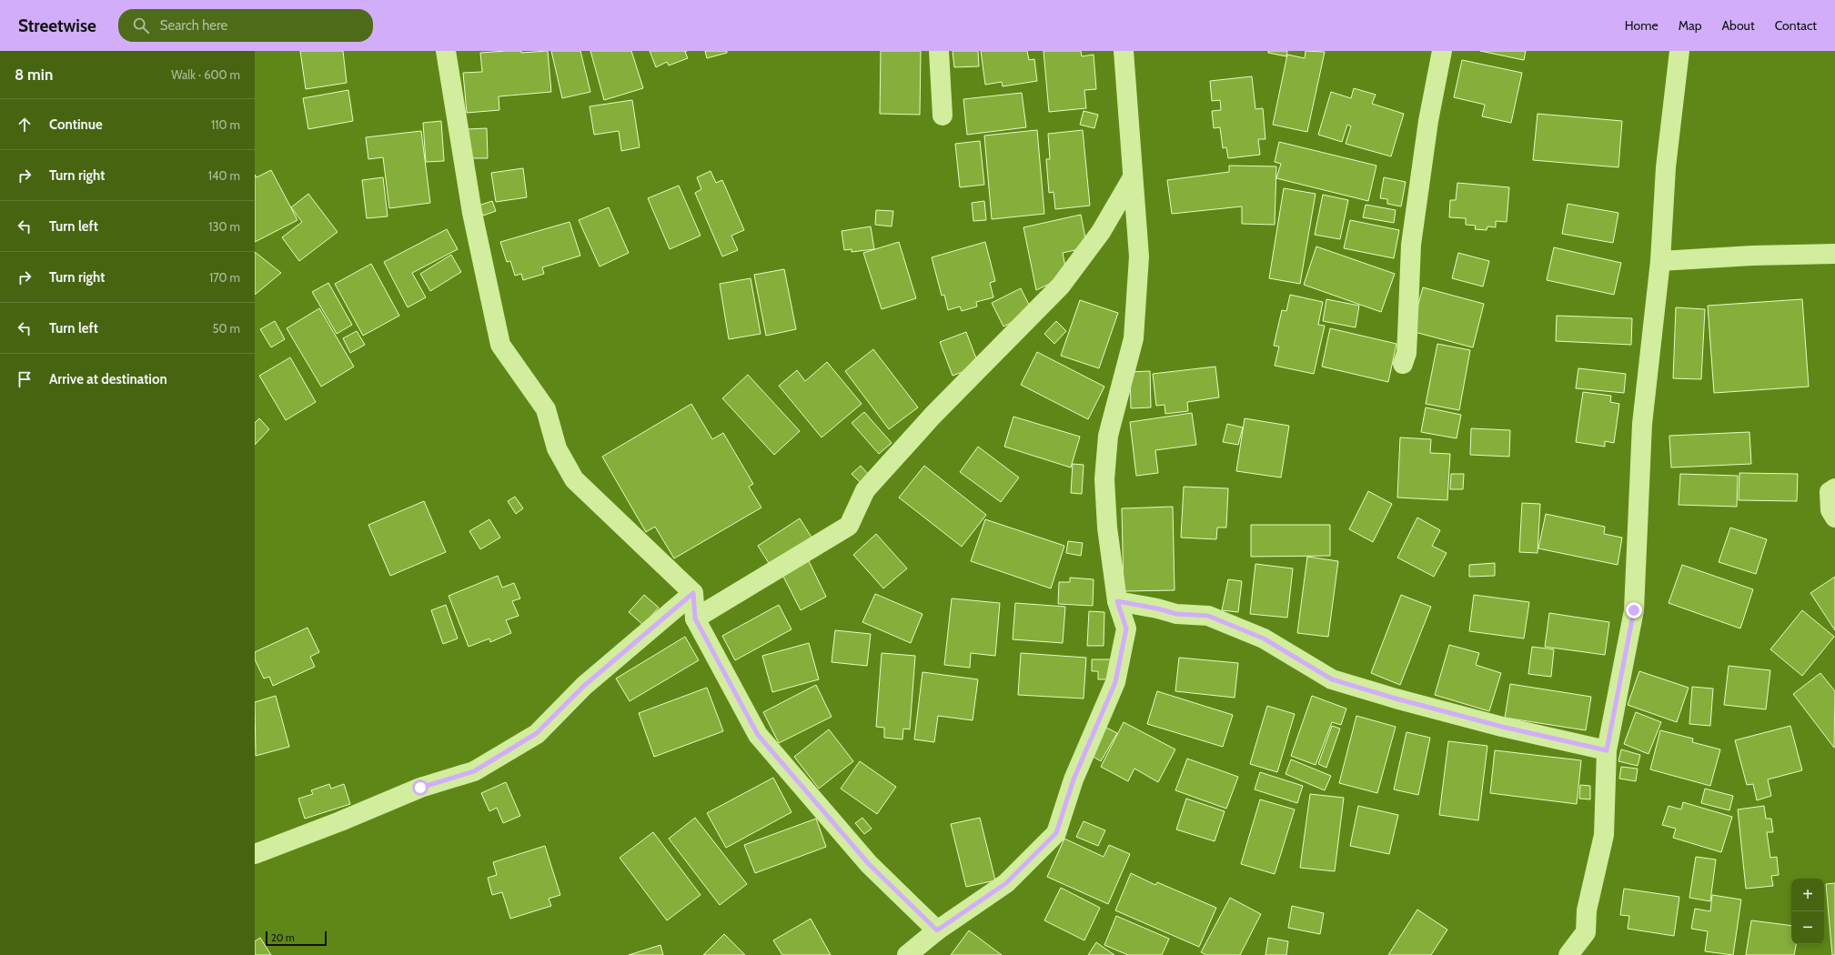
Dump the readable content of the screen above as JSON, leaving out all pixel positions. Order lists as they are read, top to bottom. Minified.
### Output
{"scale_bar":"20 m","page":{"header":"Streetwise","search":"Search here","nav":["Home","Map","About","Contact"],"heading":["8 min","Walk · 600 m"],"list":[["Continue","110 m"],["Turn right","140 m"],["Turn left","130 m"],["Turn right","170 m"],["Turn left","50 m"],"Arrive at destination"],"map_buttons":["+","−"],"scale":"20 m"}}
